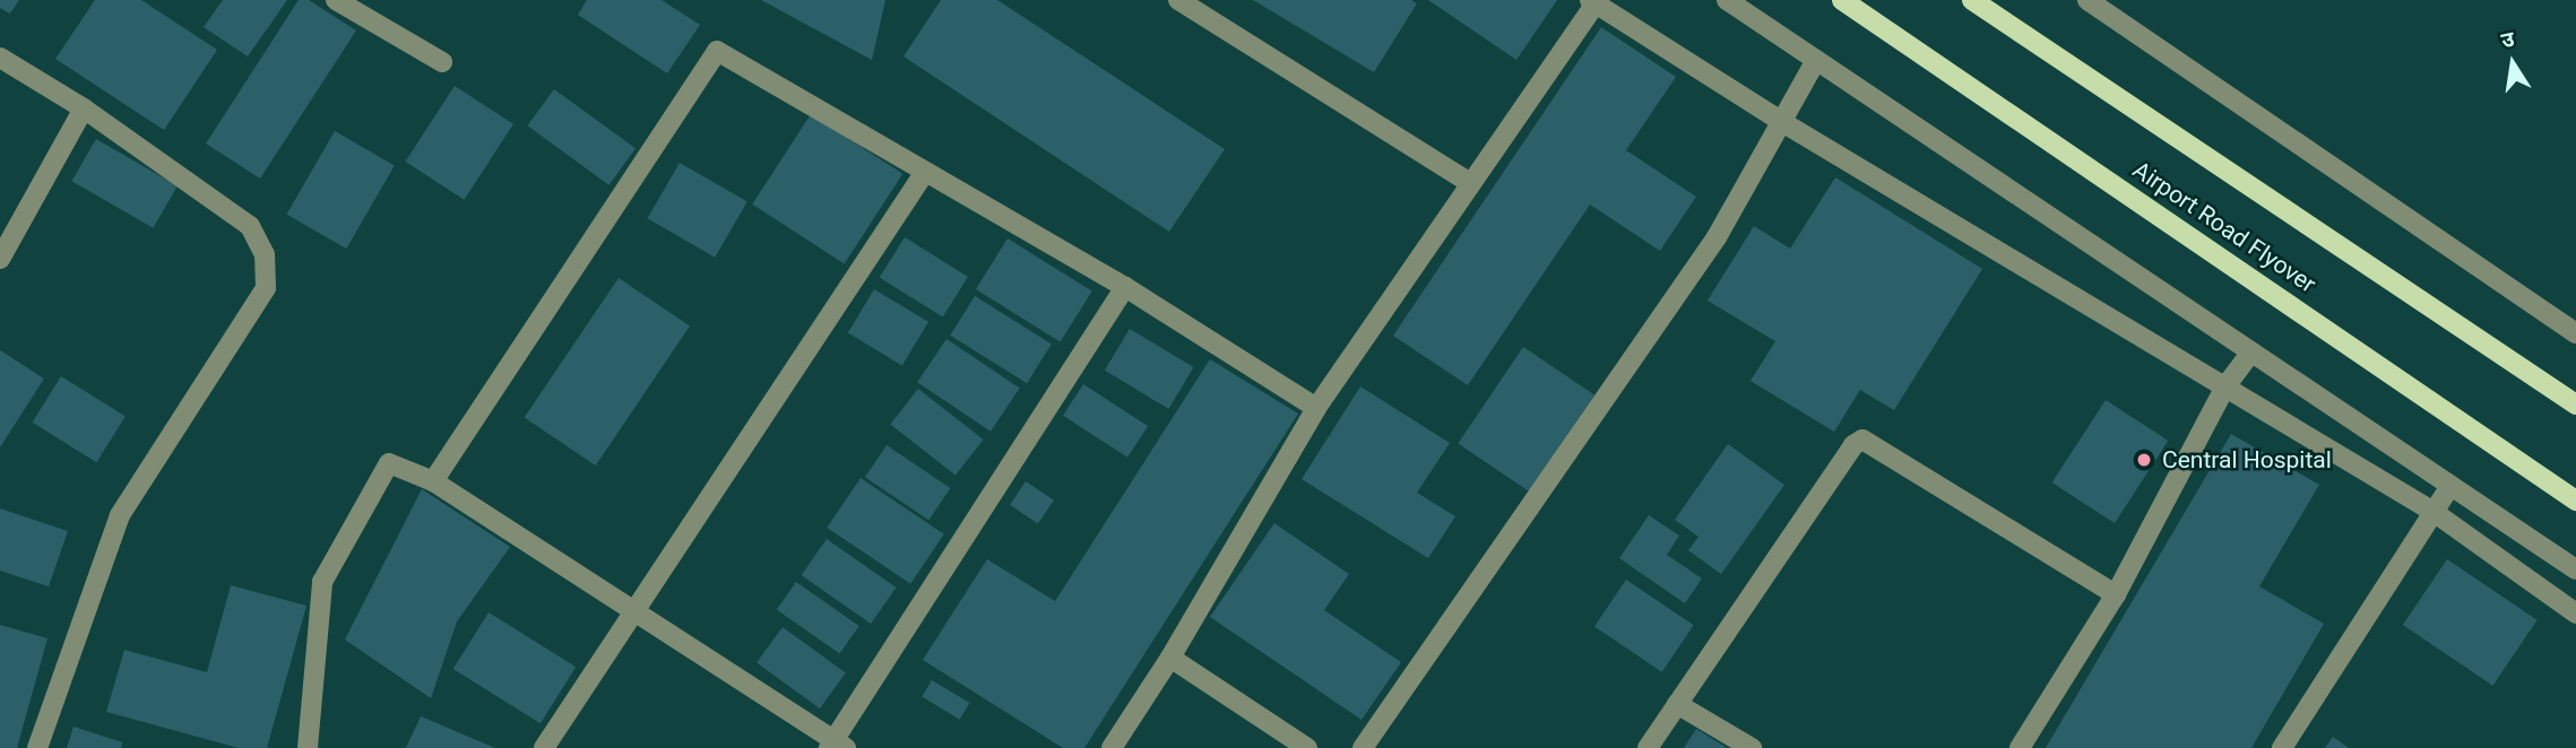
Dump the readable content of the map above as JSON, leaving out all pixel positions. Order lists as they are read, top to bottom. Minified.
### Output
{"streets":{"main road":["Airport Road Flyover"]},"places":["Central Hospital"],"north":"top"}
